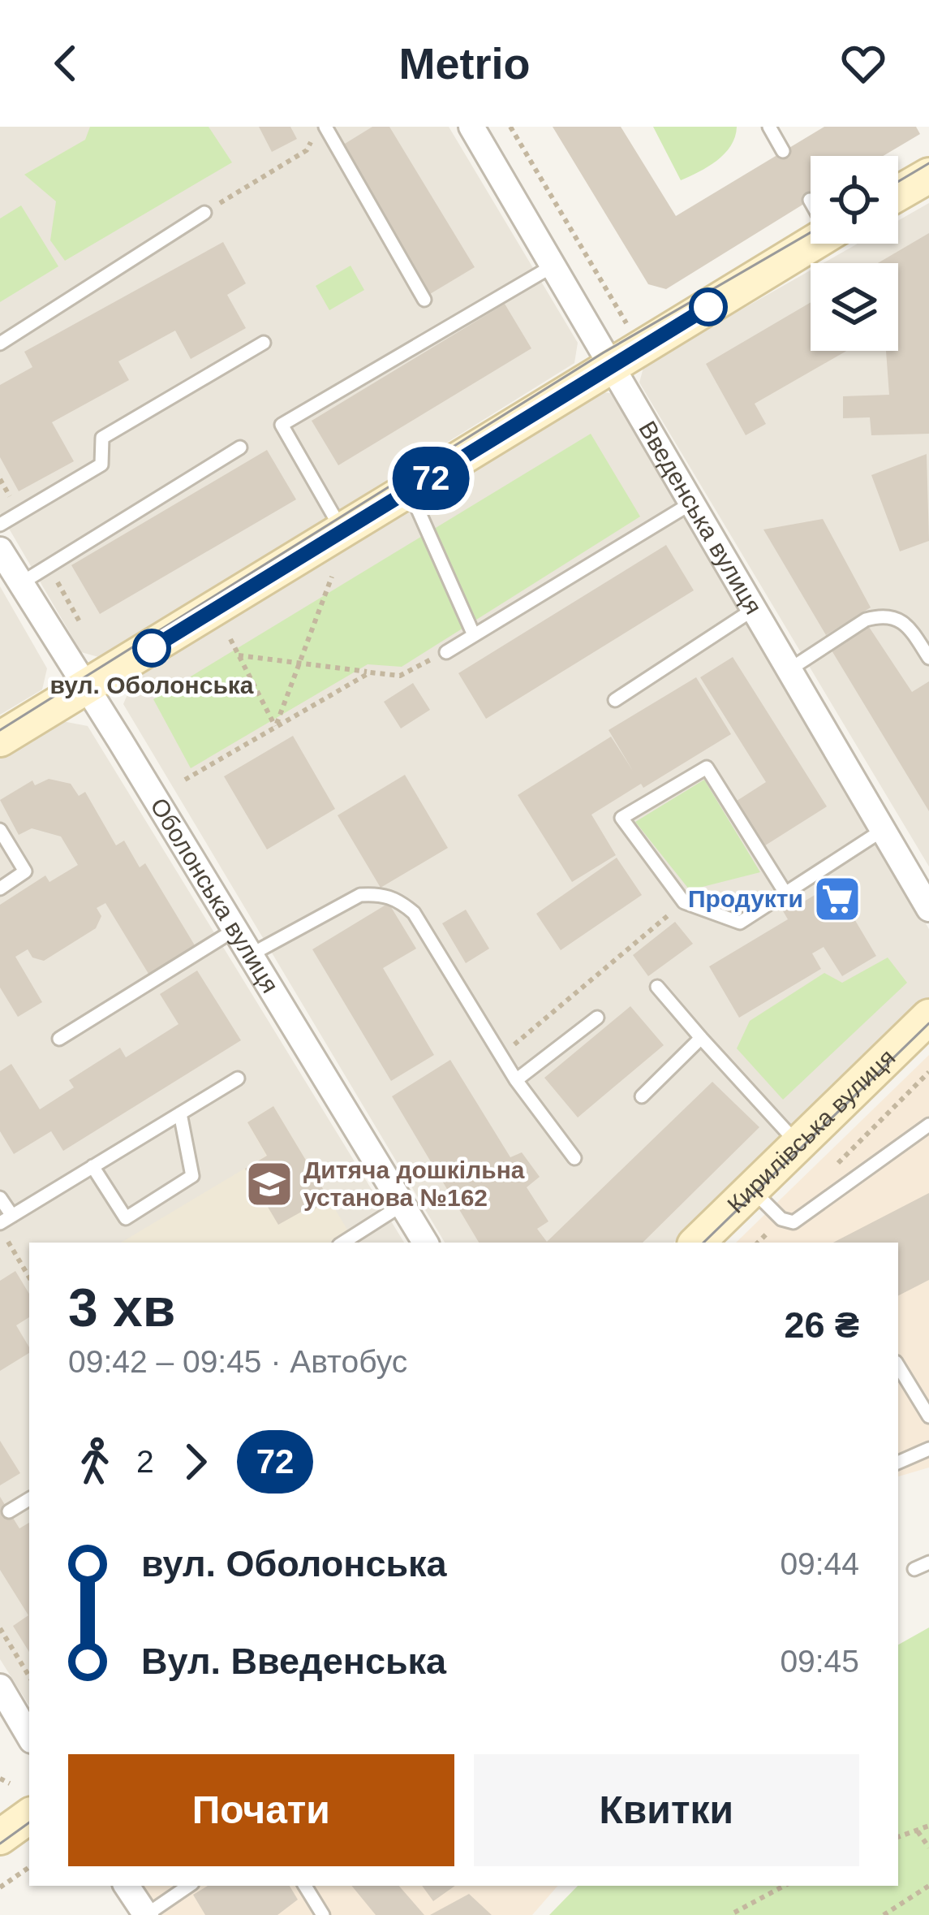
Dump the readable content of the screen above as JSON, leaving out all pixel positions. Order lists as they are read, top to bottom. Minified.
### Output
{"streets":{"main road":["Кирилівська вулиця"],"street":["Введенська вулиця","Оболонська вулиця"]},"places":{"other":["вул. Оболонська"],"supermarket":["Продукти"],"school or university":["Дитяча дошкільна установа №162"]},"lines":["bus line 72"],"page":{"header":"Metrio","on_map":"72","heading":["3 хв","09:42 – 09:45 · Автобус","26 ₴"],"legs":["2","72"],"list":[{"name":"вул. Оболонська","value":"09:44"},{"name":"Вул. Введенська","value":"09:45"}],"buttons":["Почати","Квитки"]}}
